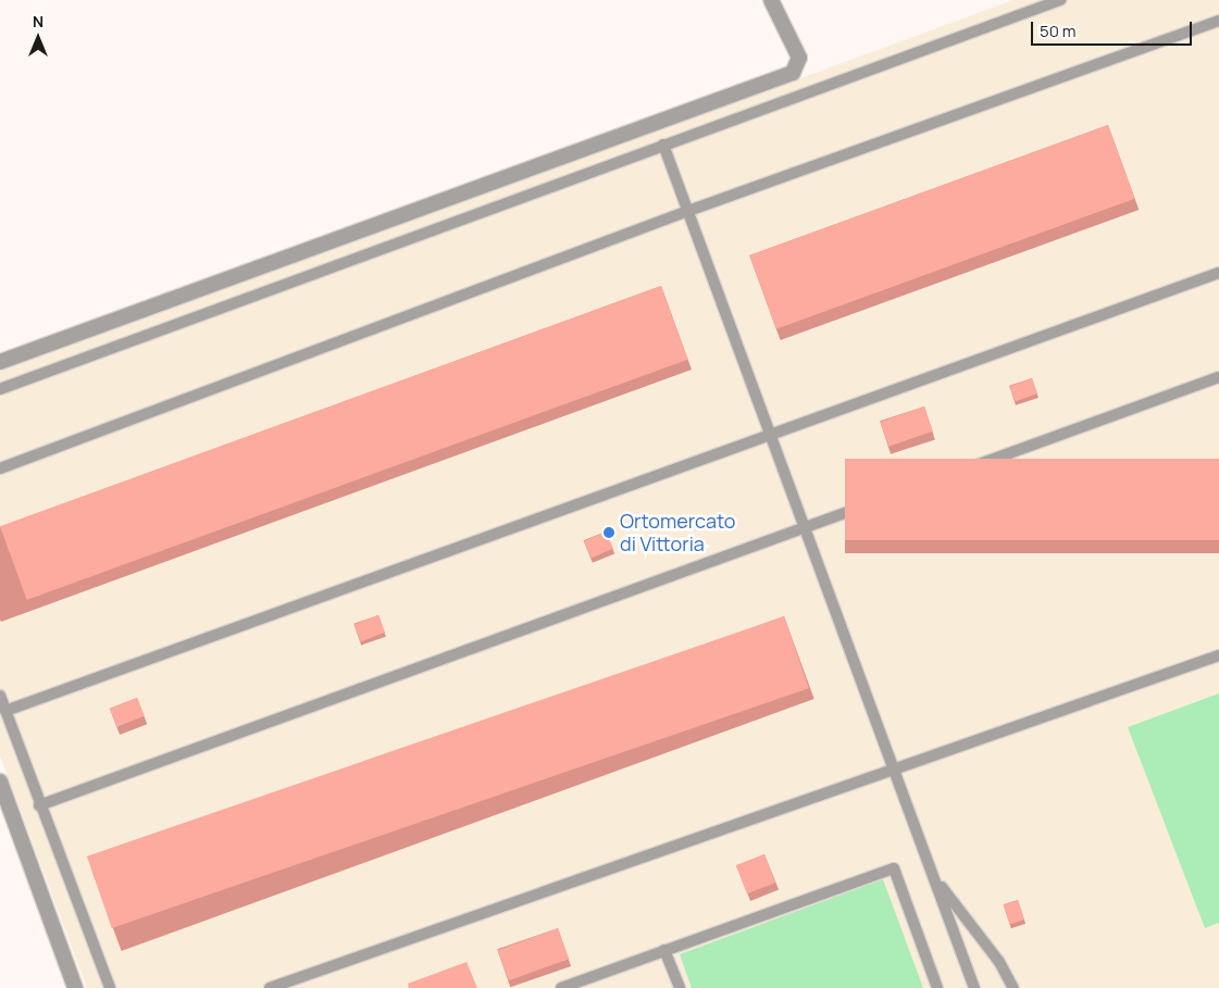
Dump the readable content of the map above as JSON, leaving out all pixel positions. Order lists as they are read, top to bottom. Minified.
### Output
{"places":["Ortomercato di Vittoria"],"scale_bar":"50 m","north":"top"}
